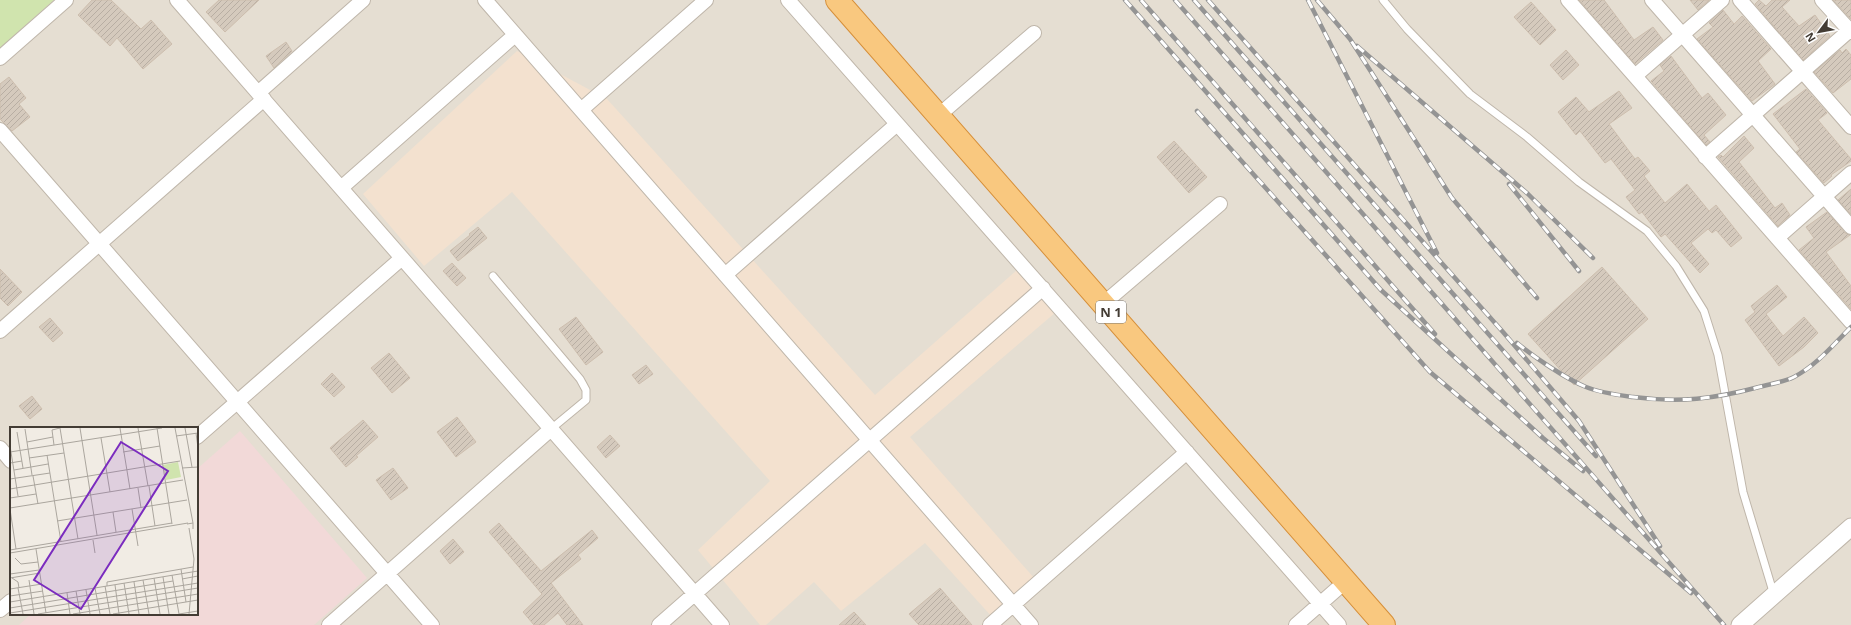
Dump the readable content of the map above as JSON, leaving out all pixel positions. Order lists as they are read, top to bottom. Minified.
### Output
{"streets":{"highway":["N 1"]},"north":"bottom left"}
